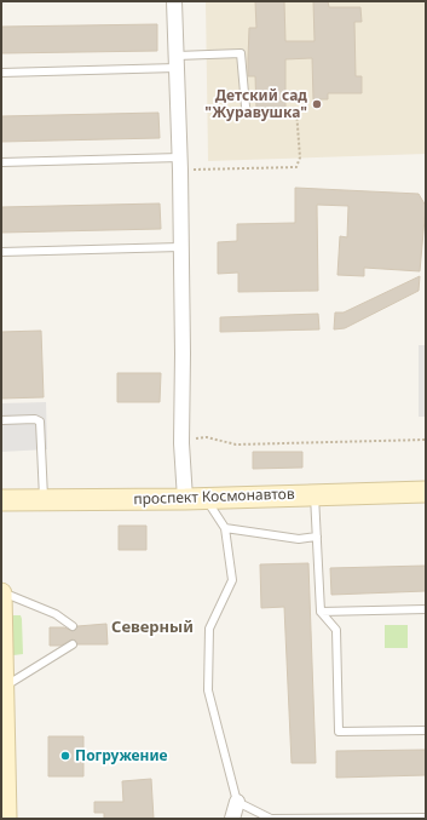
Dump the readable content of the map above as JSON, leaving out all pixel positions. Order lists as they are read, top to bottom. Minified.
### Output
{"streets":{"main road":["проспект Космонавтов"]},"districts":["Северный"],"places":["Детский сад \"Журавушка\"","Погружение"]}
